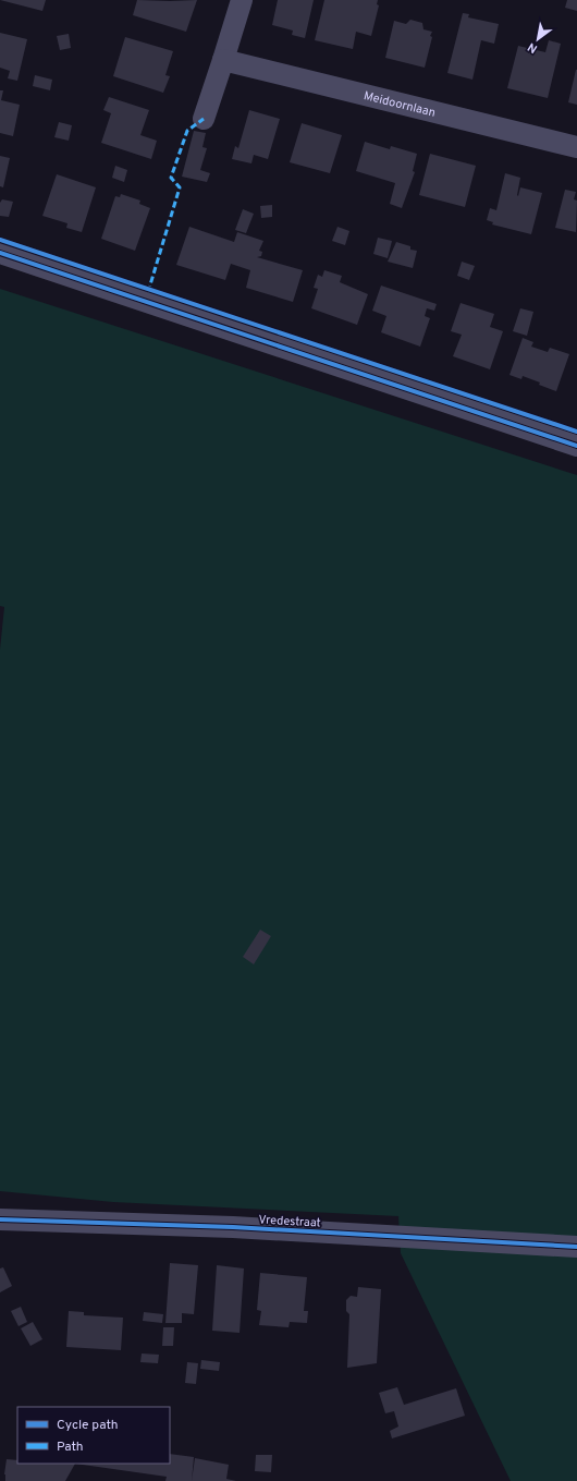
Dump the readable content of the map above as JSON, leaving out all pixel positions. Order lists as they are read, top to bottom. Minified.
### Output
{"streets":{"street":["Meidoornlaan","Vredestraat"]},"legend":["Cycle path","Path"],"north":"bottom left"}
